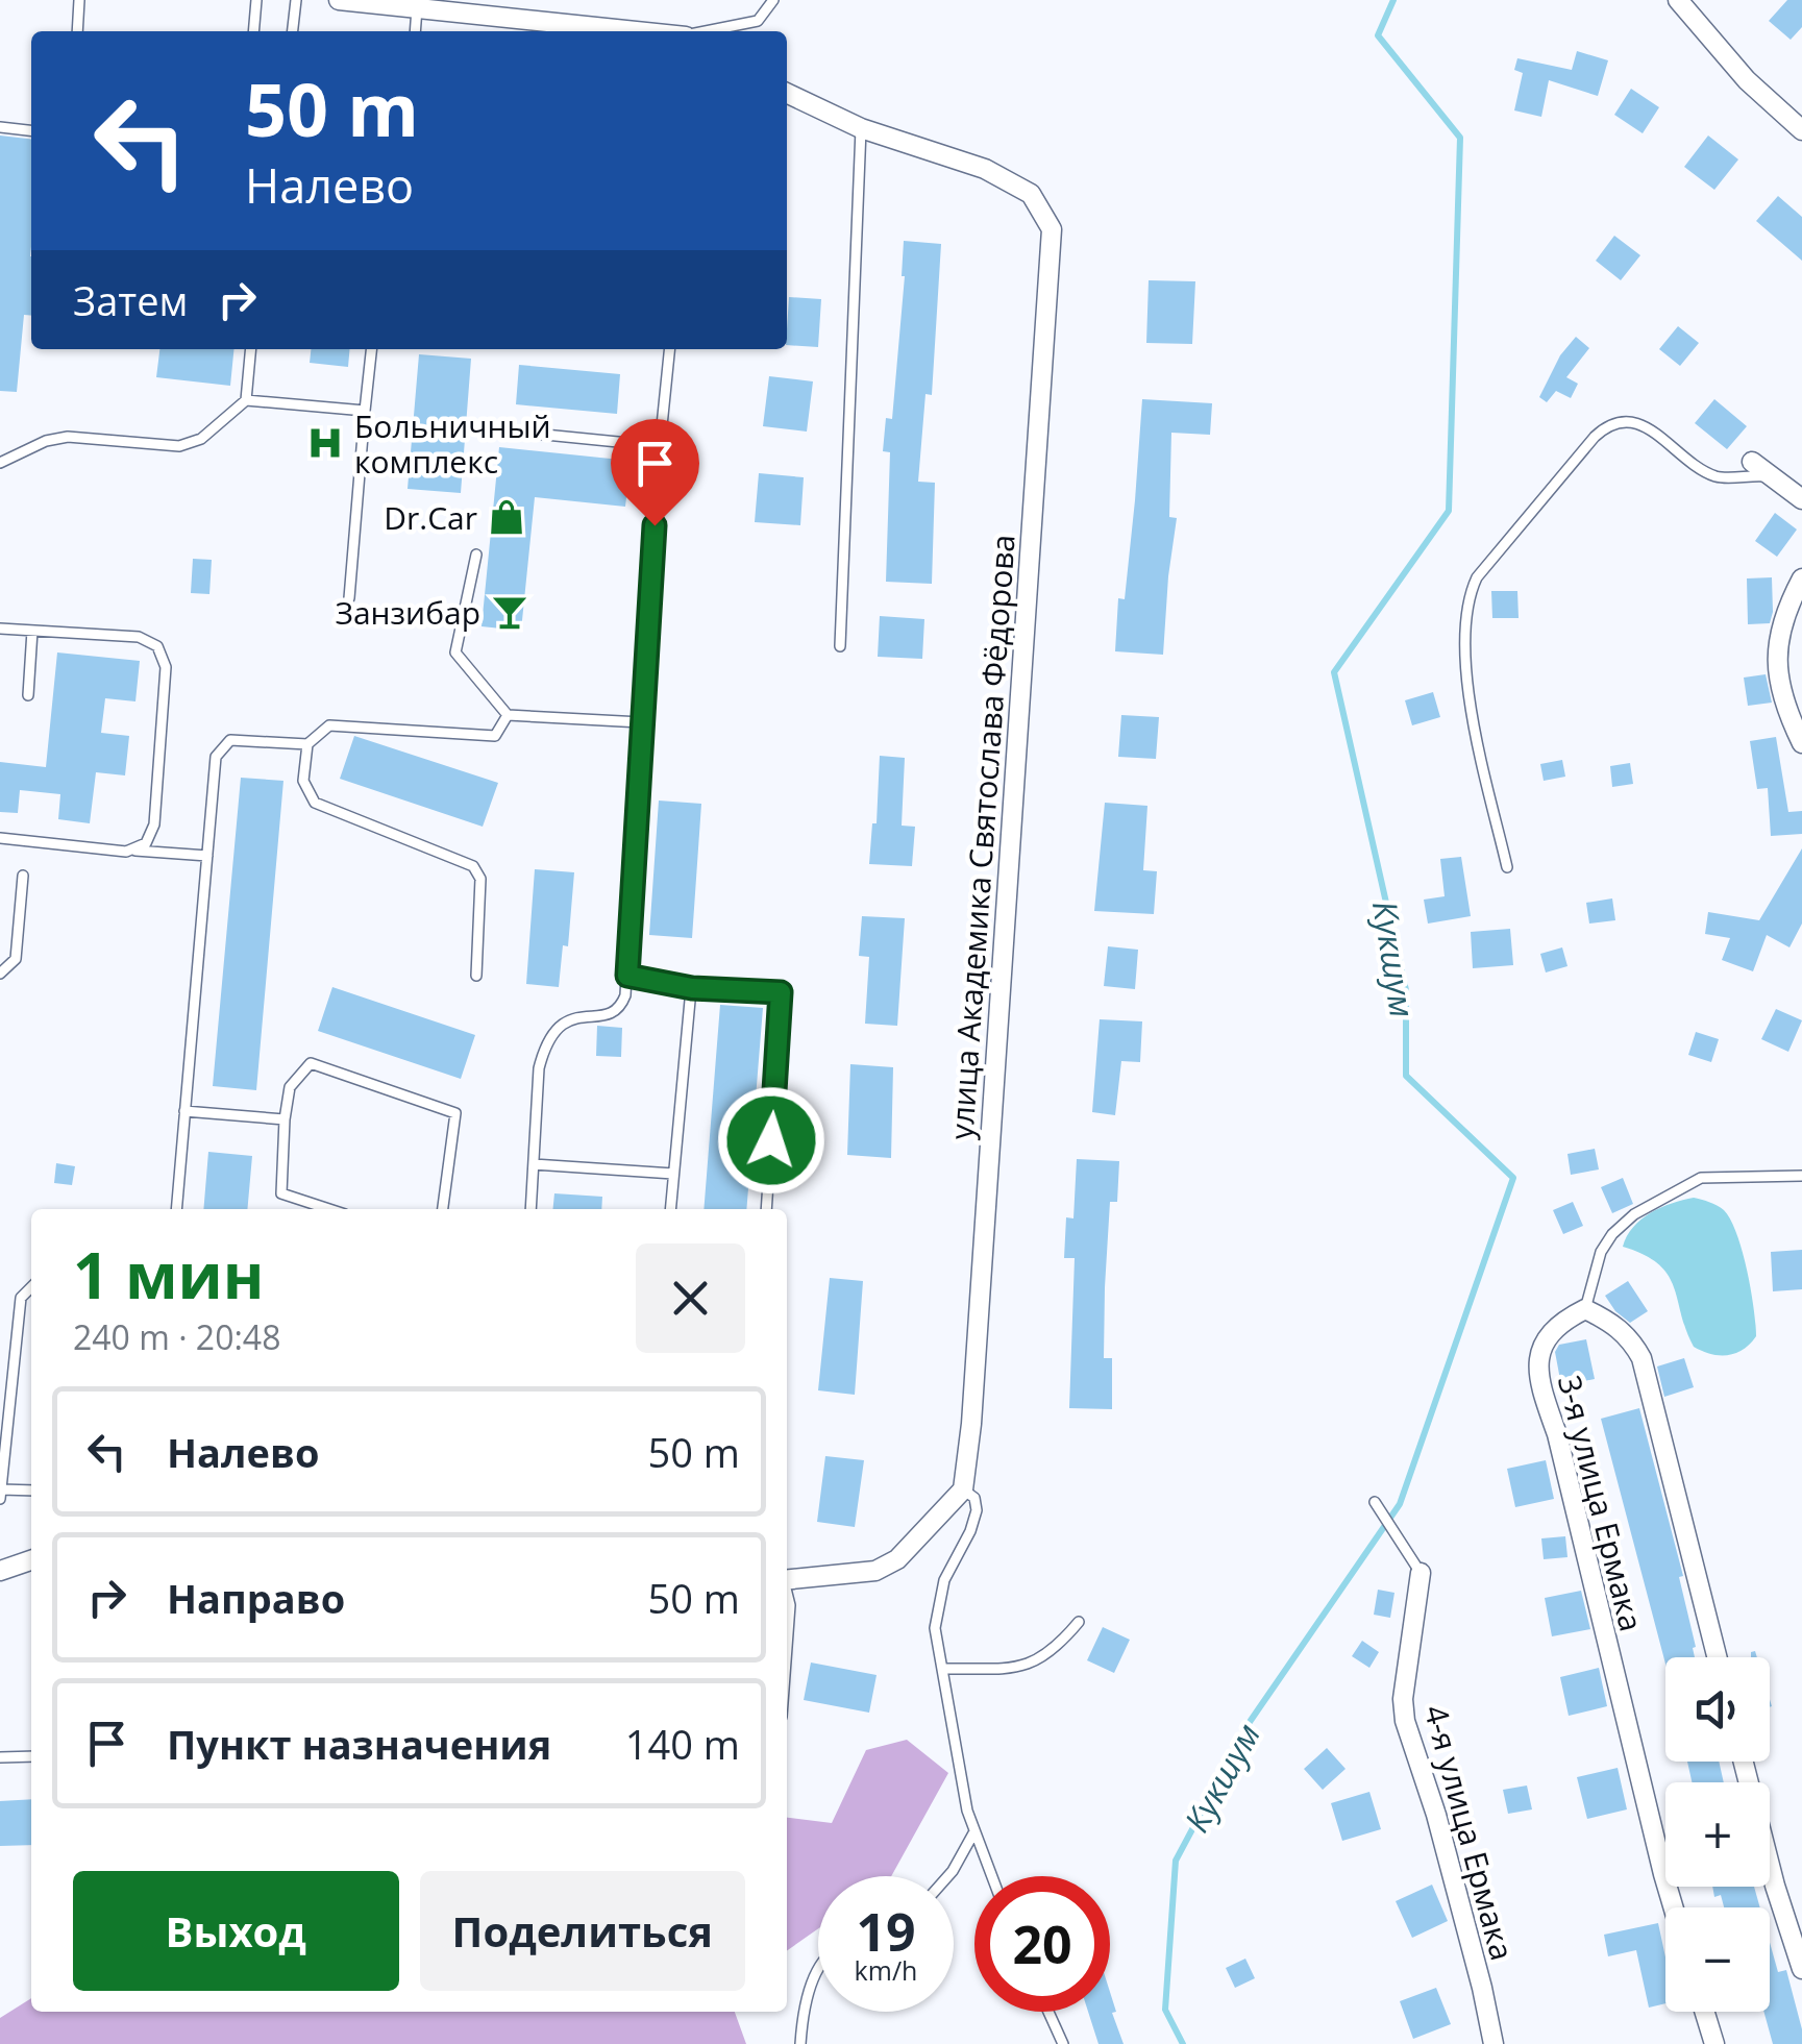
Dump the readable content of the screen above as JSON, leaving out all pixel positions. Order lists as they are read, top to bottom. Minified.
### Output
{"streets":{"street":["улица Академика Святослава Фёдорова","3-я улица Ермака","4-я улица Ермака"]},"water":["Кукшум"],"places":{"hospital":["Больничный комплекс"],"shop":["Dr.Car"],"bar":["Занзибар"]},"page":{"turn":["50 m","Налево"],"then":"Затем","heading":["1 мин","240 m · 20:48"],"list":[{"name":"Налево","value":"50 m"},{"name":"Направо","value":"50 m"},{"name":"Пункт назначения","value":"140 m"}],"map_buttons":["+","−"],"buttons":["Выход","Поделиться"],"speed":"19 km/h","limit":"20"}}
